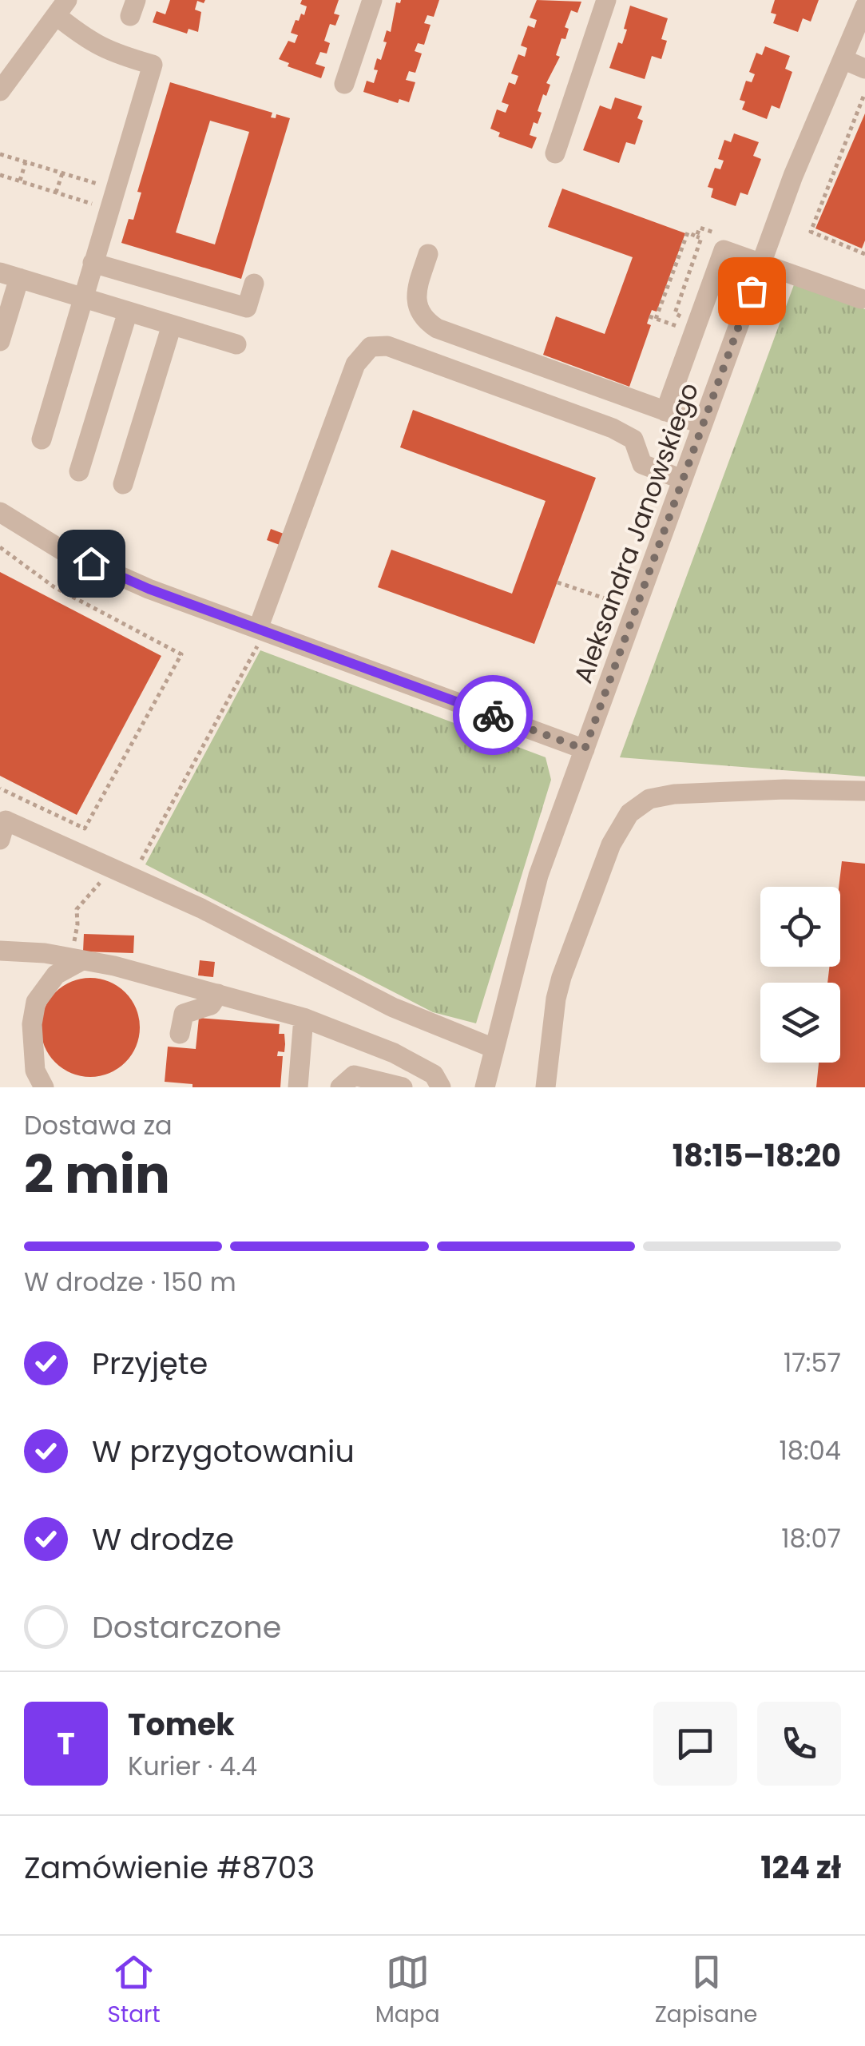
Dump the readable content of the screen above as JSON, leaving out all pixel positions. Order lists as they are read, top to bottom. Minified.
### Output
{"streets":{"street":["Aleksandra Janowskiego"]},"page":{"heading":["2 min","Dostawa za","18:15–18:20"],"panel":["Tomek","Kurier · 4.4","Zamówienie #8703","124 zł"],"bar":"W drodze · 150 m","list":[["Przyjęte","17:57"],["W przygotowaniu","18:04"],["W drodze","18:07"],"Dostarczone"],"round":"T","tabs":["Start","Mapa","Zapisane"]}}
